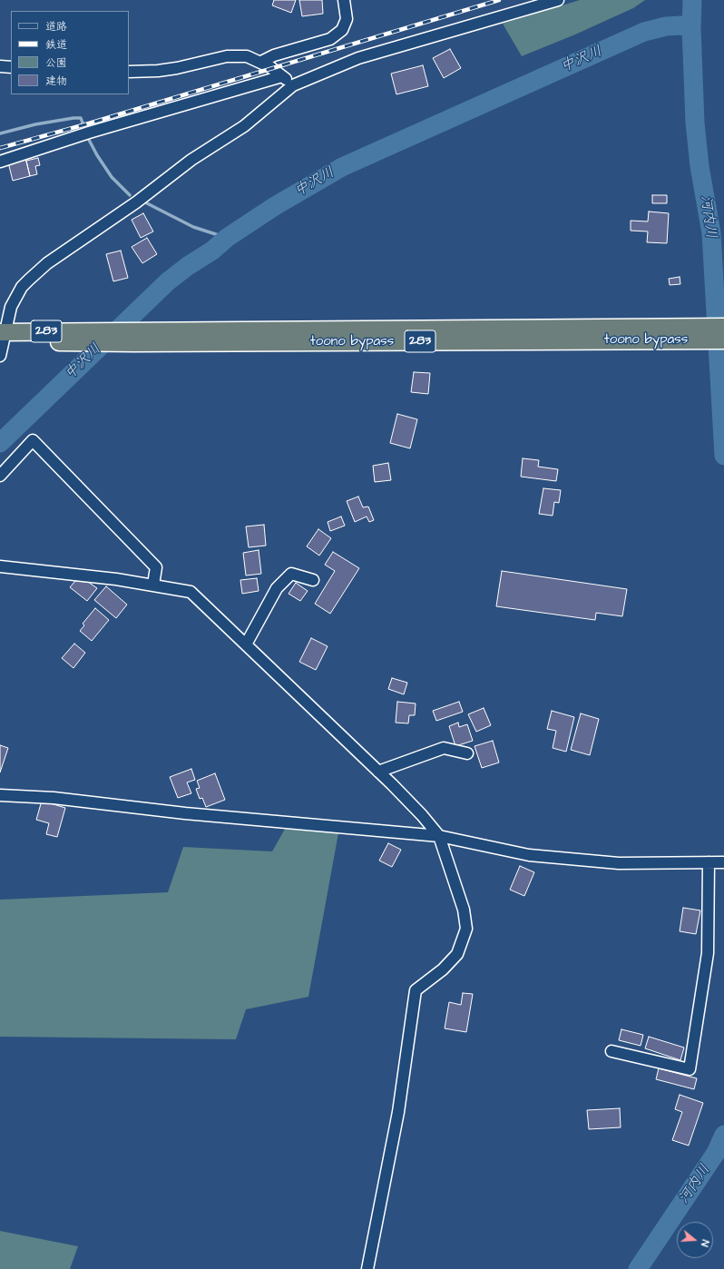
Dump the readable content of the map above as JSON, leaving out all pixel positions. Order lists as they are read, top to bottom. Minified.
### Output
{"streets":{"highway":["283","toono bypass"]},"water":["中沢川","河内川"],"legend":["道路","鉄道","公園","建物"],"north":"right"}
